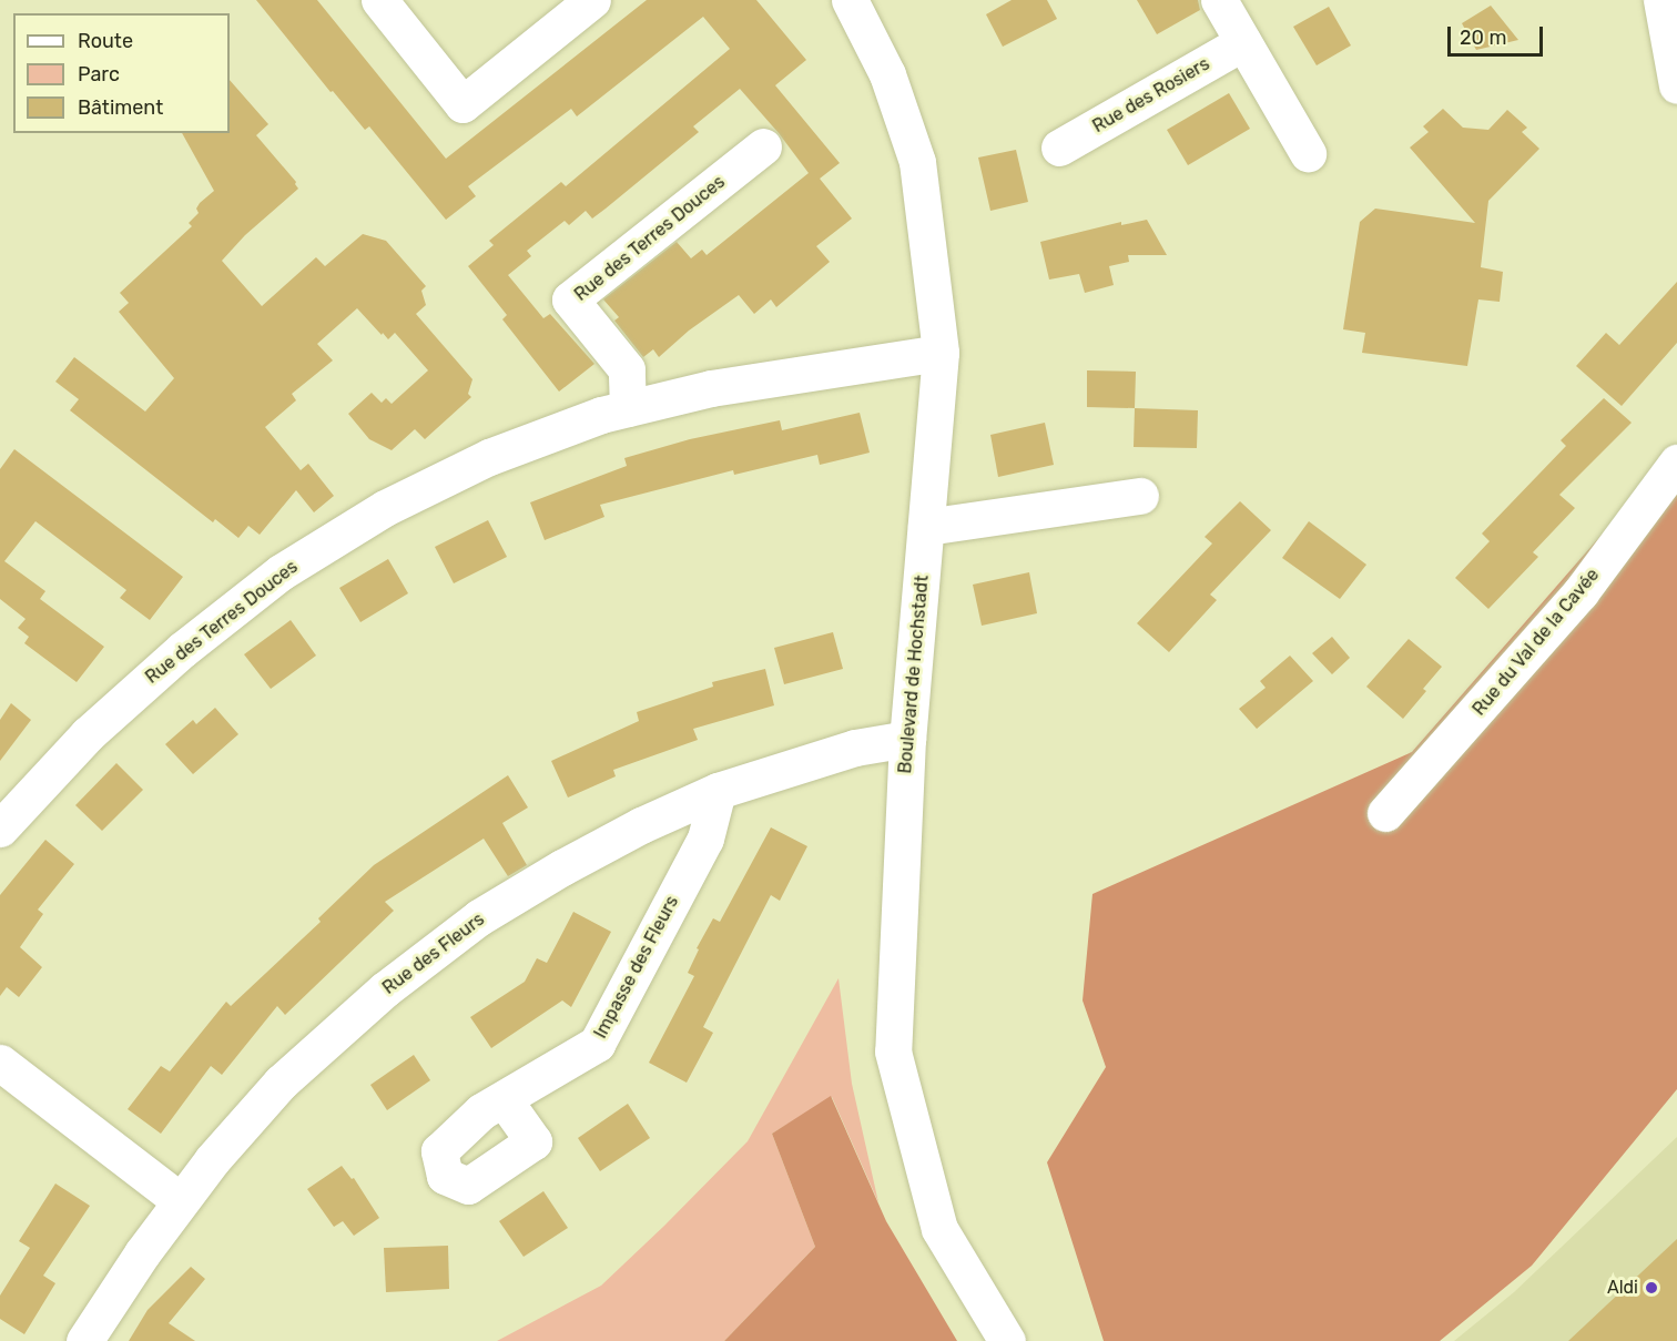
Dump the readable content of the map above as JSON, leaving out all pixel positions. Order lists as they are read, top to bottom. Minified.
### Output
{"streets":{"street":["Rue des Rosiers","Rue des Terres Douces","Rue du Val de la Cavée","Boulevard de Hochstadt","Rue des Fleurs","Impasse des Fleurs"]},"crossings":[["Rue des Terres Douces","Boulevard de Hochstadt"],["Boulevard de Hochstadt","Rue des Fleurs"],["Rue des Fleurs","Impasse des Fleurs"]],"places":["Aldi"],"legend":["Route","Parc","Bâtiment"],"scale_bar":"20 m"}
